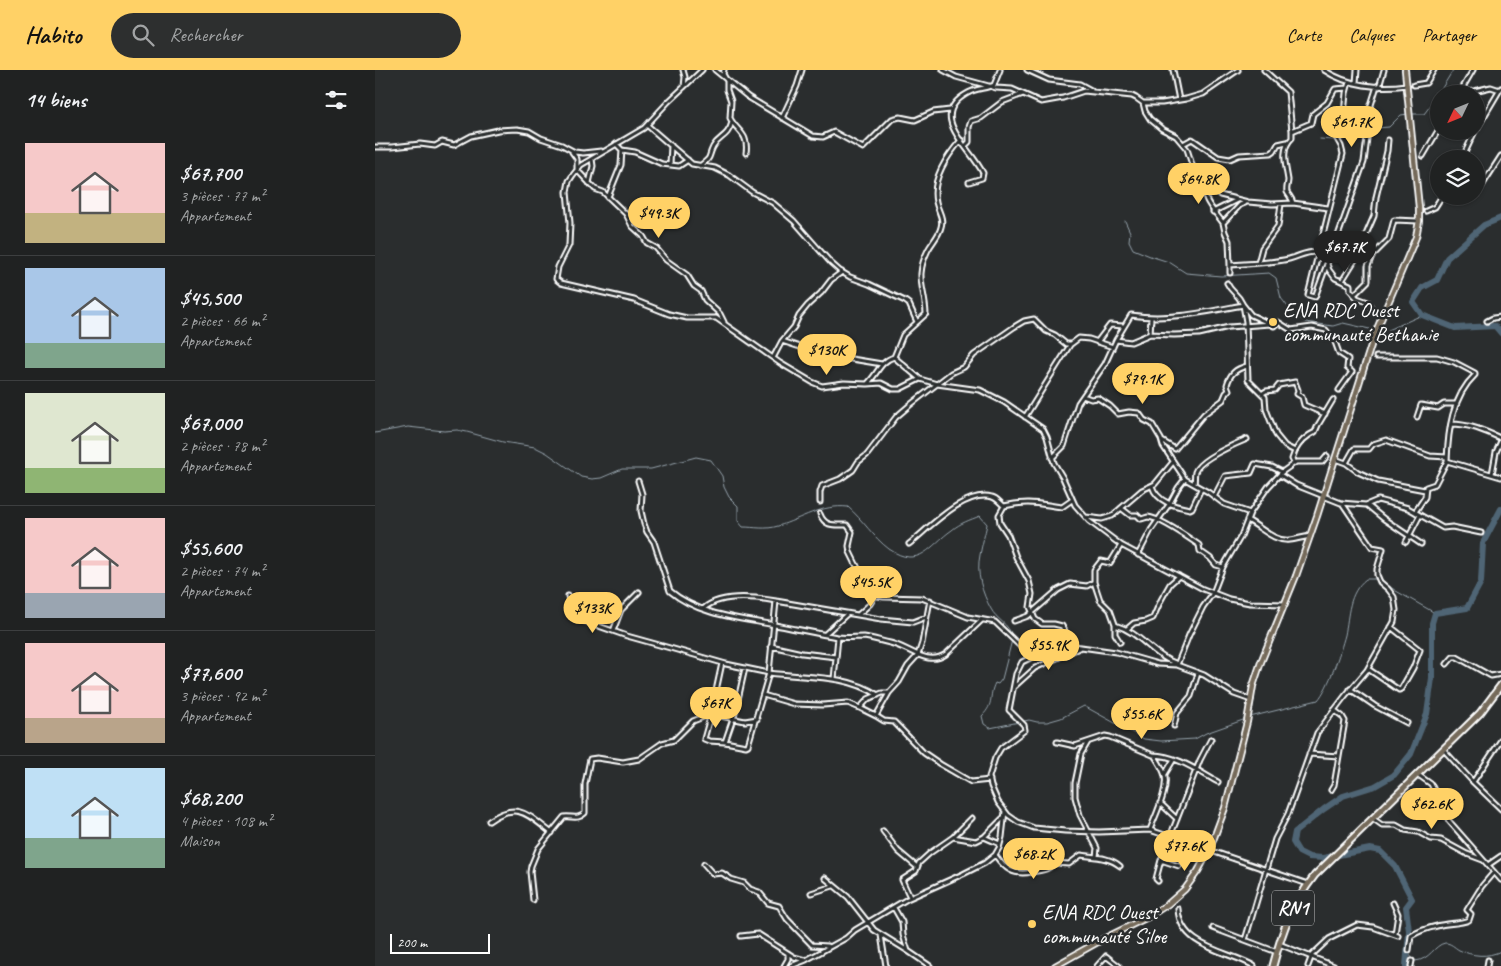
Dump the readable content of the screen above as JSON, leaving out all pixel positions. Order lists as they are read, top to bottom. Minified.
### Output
{"streets":{"highway":["RN1"]},"places":["ENA RDC Ouest communauté Bethanie","ENA RDC Ouest communauté Siloe"],"scale_bar":"200 m","north":"bottom left","page":{"header":"Habito","search":"Rechercher","nav":["Carte","Calques","Partager"],"heading":"14 biens","price":["$61.7K","$64.8K","$49.3K","$67.7K","$130K","$79.1K","$45.5K","$133K","$55.9K","$67K","$55.6K","$62.6K","$77.6K","$68.2K"],"list":[{"name":"$67,700","note":"3 pièces · 77 m² · Appartement"},{"name":"$45,500","note":"2 pièces · 66 m² · Appartement"},{"name":"$67,000","note":"2 pièces · 78 m² · Appartement"},{"name":"$55,600","note":"2 pièces · 74 m² · Appartement"},{"name":"$77,600","note":"3 pièces · 92 m² · Appartement"},{"name":"$68,200","note":"4 pièces · 108 m² · Maison"}],"scale":"200 m"}}
